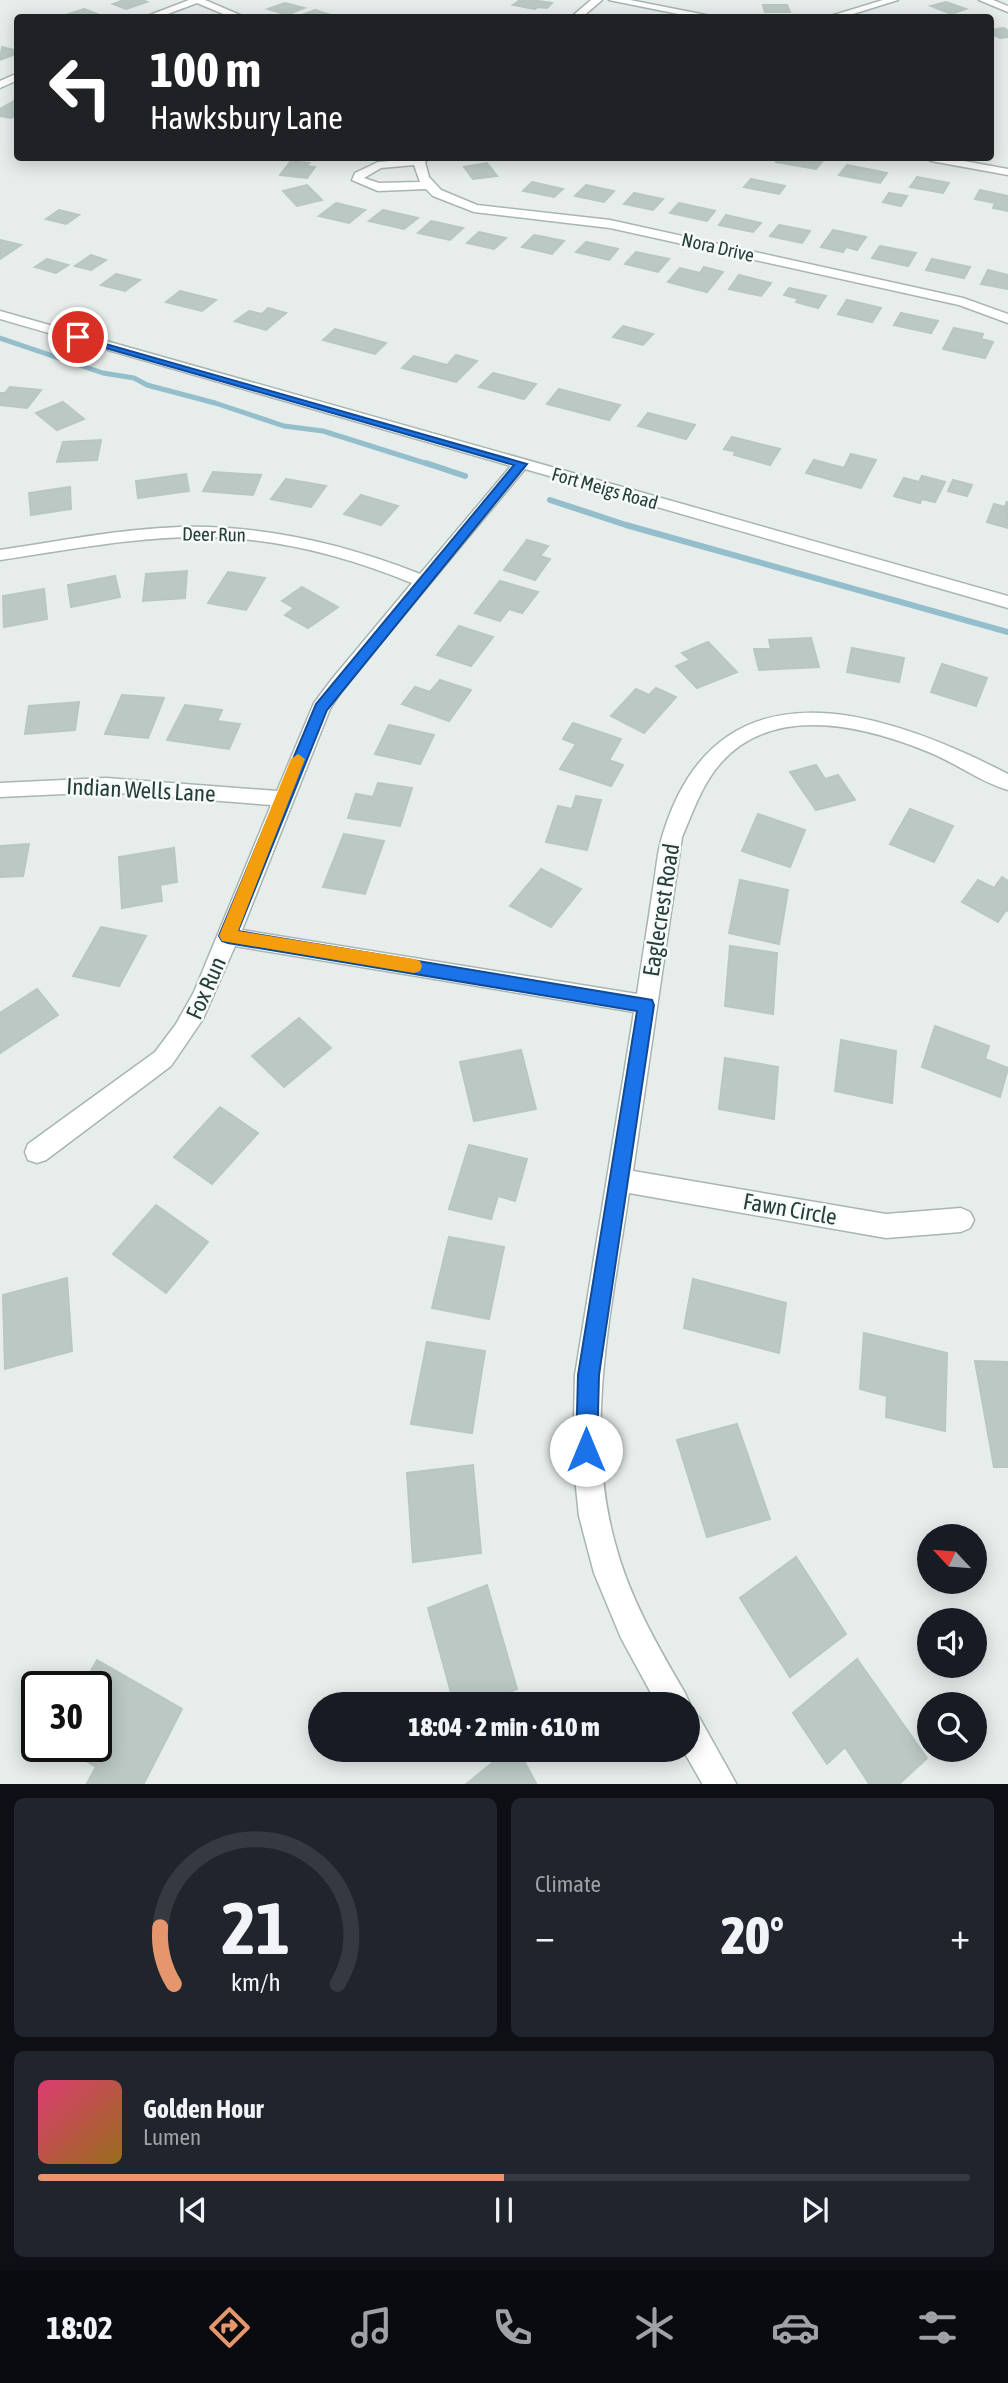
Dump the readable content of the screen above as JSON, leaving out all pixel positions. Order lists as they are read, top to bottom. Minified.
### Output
{"streets":{"street":["Nora Drive","Fort Meigs Road","Deer Run","Indian Wells Lane","Eaglecrest Road","Fox Run","Fawn Circle"]},"crossings":[["Fort Meigs Road","Fox Run"],["Deer Run","Fox Run"],["Indian Wells Lane","Fox Run"],["Eaglecrest Road","Fawn Circle"]],"north":"top left","page":{"turn":["100 m","Hawksbury Lane"],"limit":"30","trip":"18:04 · 2 min · 610 m","tile":"Climate","heat":["−","20°","+"],"song":["Golden Hour","Lumen"],"tabs":"18:02","gauge":["21","km/h"]}}
